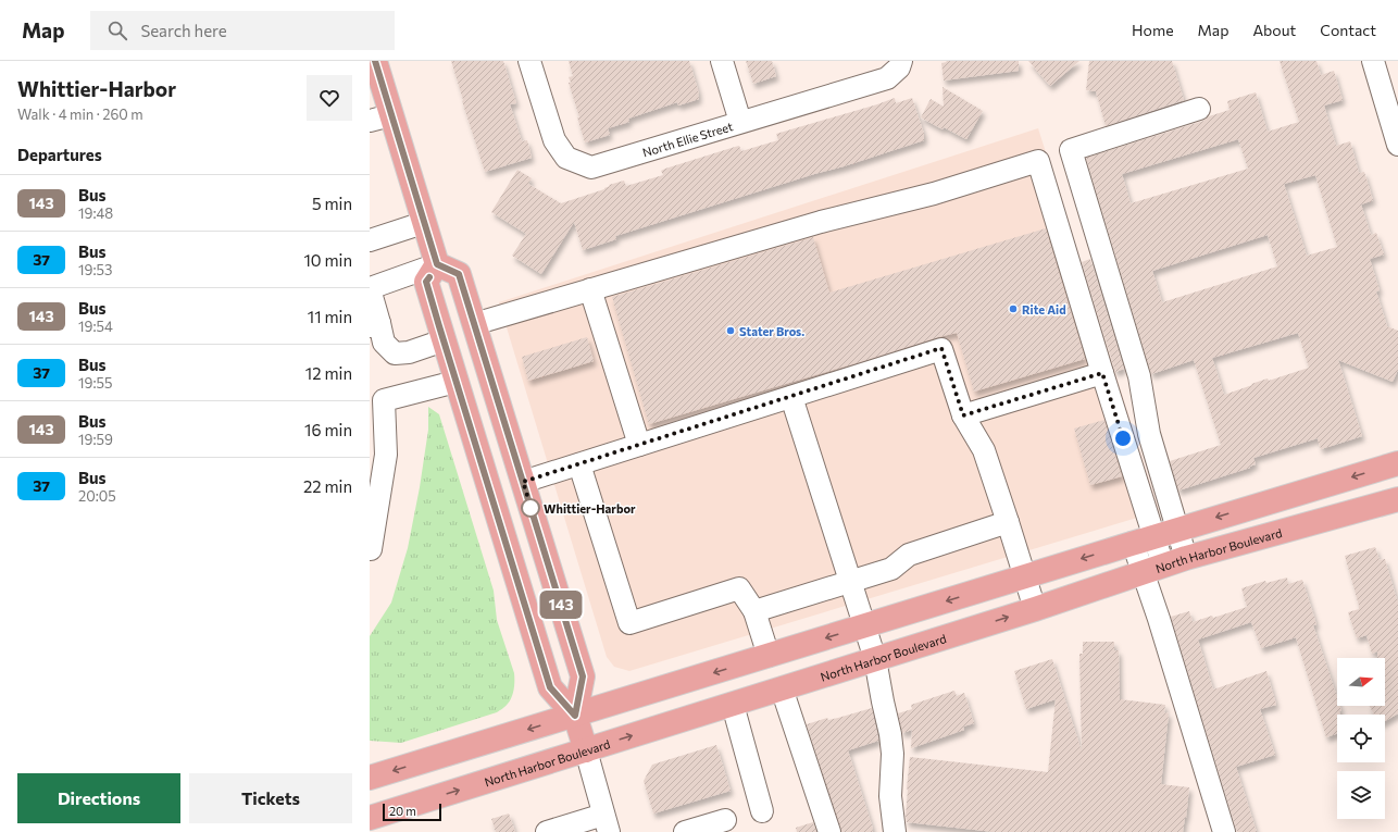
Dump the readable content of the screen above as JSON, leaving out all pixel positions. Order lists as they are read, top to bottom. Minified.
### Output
{"streets":{"main road":["North Harbor Boulevard"],"street":["North Ellie Street"]},"places":["Rite Aid","Stater Bros.","Whittier-Harbor"],"lines":["bus line 143"],"scale_bar":"20 m","north":"right","page":{"header":"Map","search":"Search here","nav":["Home","Map","About","Contact"],"heading":[["Whittier-Harbor","Walk · 4 min · 260 m"],"Departures"],"on_map":"143","list":[{"mark":"143","name":"Bus","note":"19:48","value":"5 min"},{"mark":"37","name":"Bus","note":"19:53","value":"10 min"},{"mark":"143","name":"Bus","note":"19:54","value":"11 min"},{"mark":"37","name":"Bus","note":"19:55","value":"12 min"},{"mark":"143","name":"Bus","note":"19:59","value":"16 min"},{"mark":"37","name":"Bus","note":"20:05","value":"22 min"}],"buttons":["Directions","Tickets"],"scale":"20 m"}}
